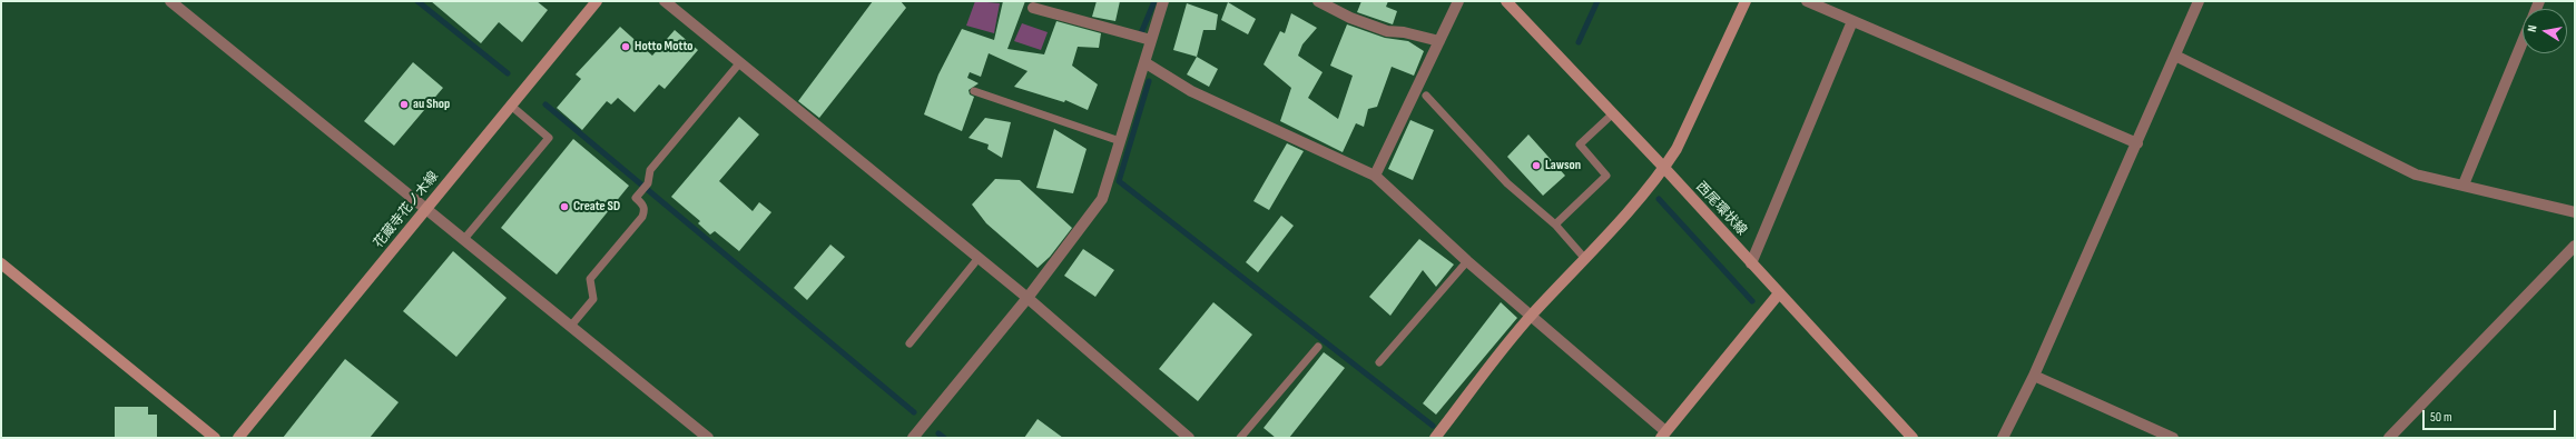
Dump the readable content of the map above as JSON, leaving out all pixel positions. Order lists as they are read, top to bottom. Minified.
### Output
{"streets":{"main road":["西尾環状線","花蔵寺花ノ木線"]},"places":["Hotto Motto","au Shop","Lawson","Create SD"],"scale_bar":"50 m","north":"left"}
